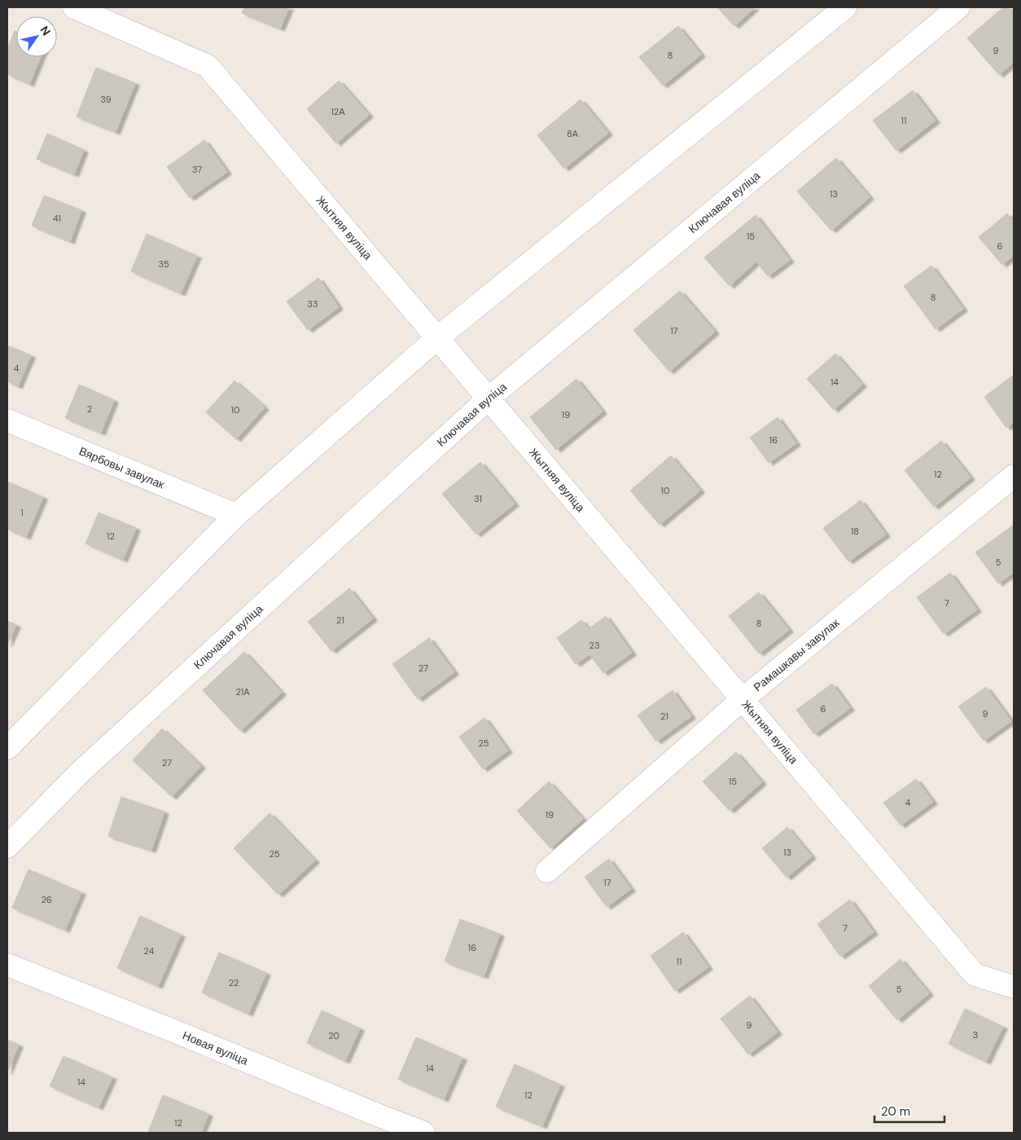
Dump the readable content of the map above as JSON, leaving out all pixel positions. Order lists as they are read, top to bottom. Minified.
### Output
{"streets":{"street":["Ключавая вуліца","Жытняя вуліца","Вярбовы завулак","Рамашкавы завулак","Новая вуліца"]},"crossings":[["Ключавая вуліца","Жытняя вуліца"],["Жытняя вуліца","Рамашкавы завулак"]],"house_numbers":["9","8","39","12А","11","8А","37","13","41","15","6","35","8","33","17","4","14","2","10","19","16","12","10","31","1","18","12","5","7","21","8","23","27","21А","6","9","21","25","27","15","4","19","13","25","17","26","7","16","24","11","22","5","9","3","20","14","14","12","12"],"scale_bar":"20 m","north":"top right"}
